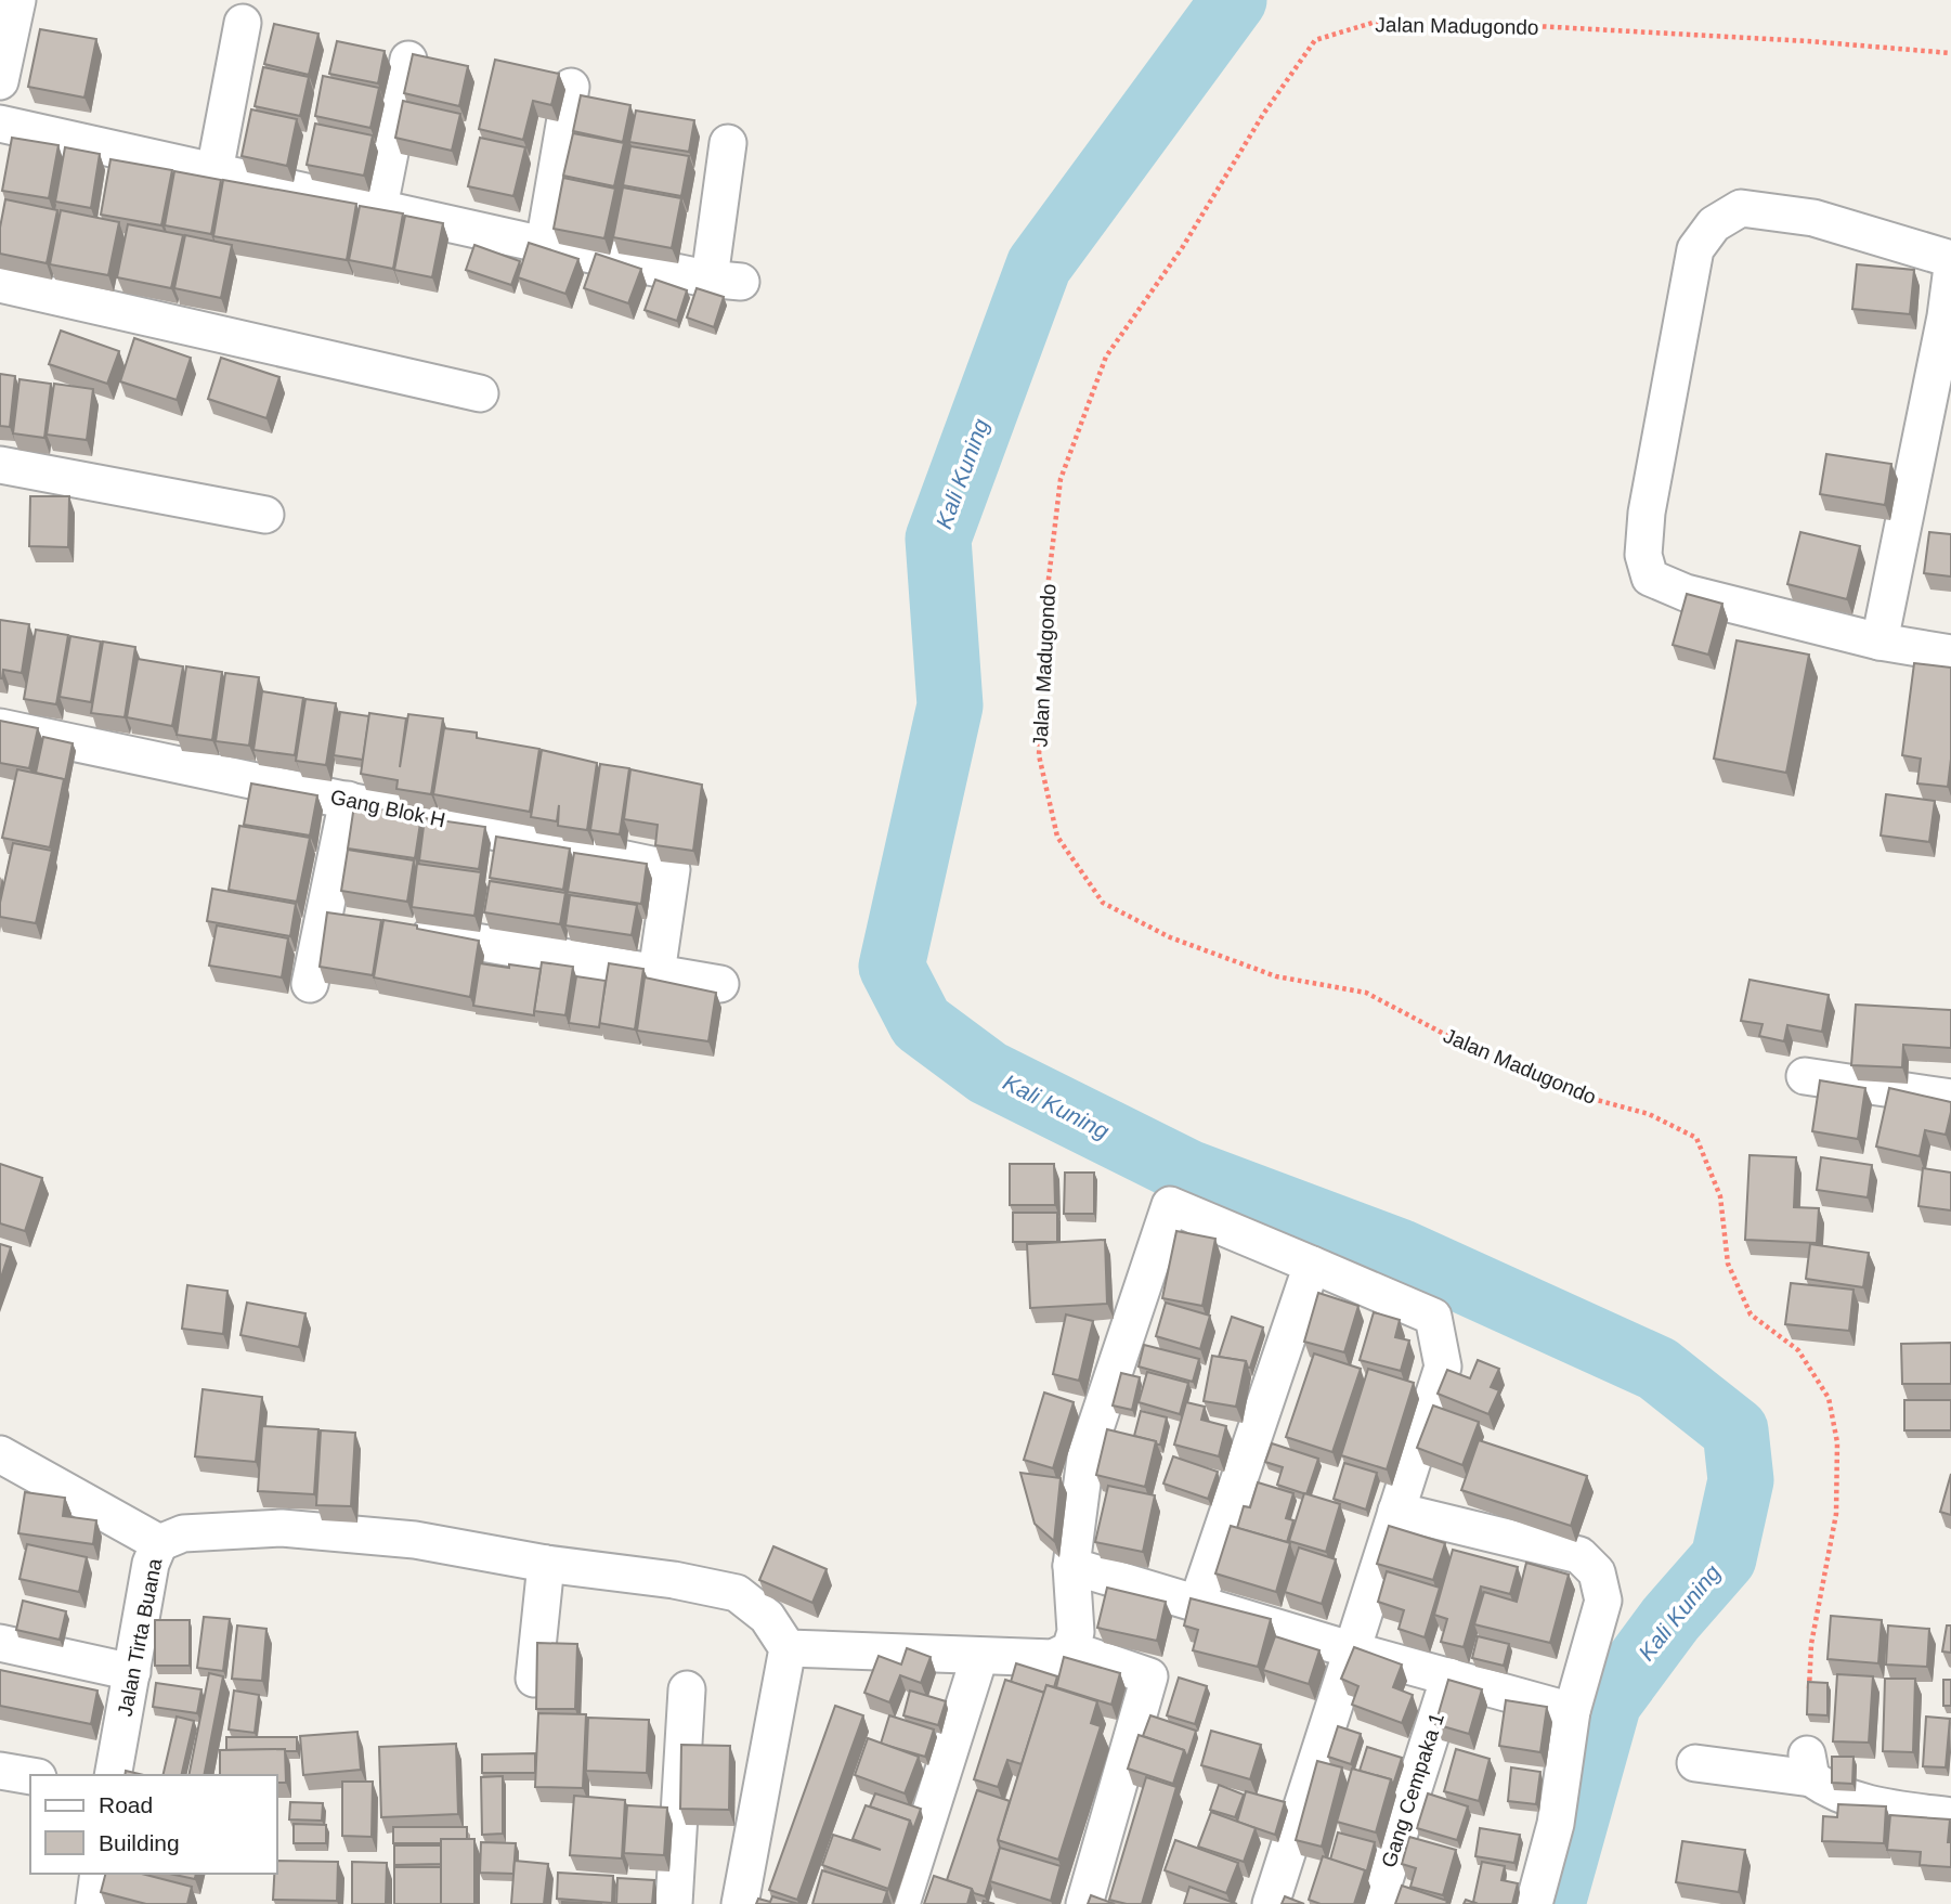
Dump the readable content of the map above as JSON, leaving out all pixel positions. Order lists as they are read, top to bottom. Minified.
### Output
{"streets":{"street":["Gang Blok H","Jalan Tirta Buana","Gang Cempaka 1"],"path":["Jalan Madugondo"]},"water":["Kali Kuning"],"legend":["Road","Building"]}
